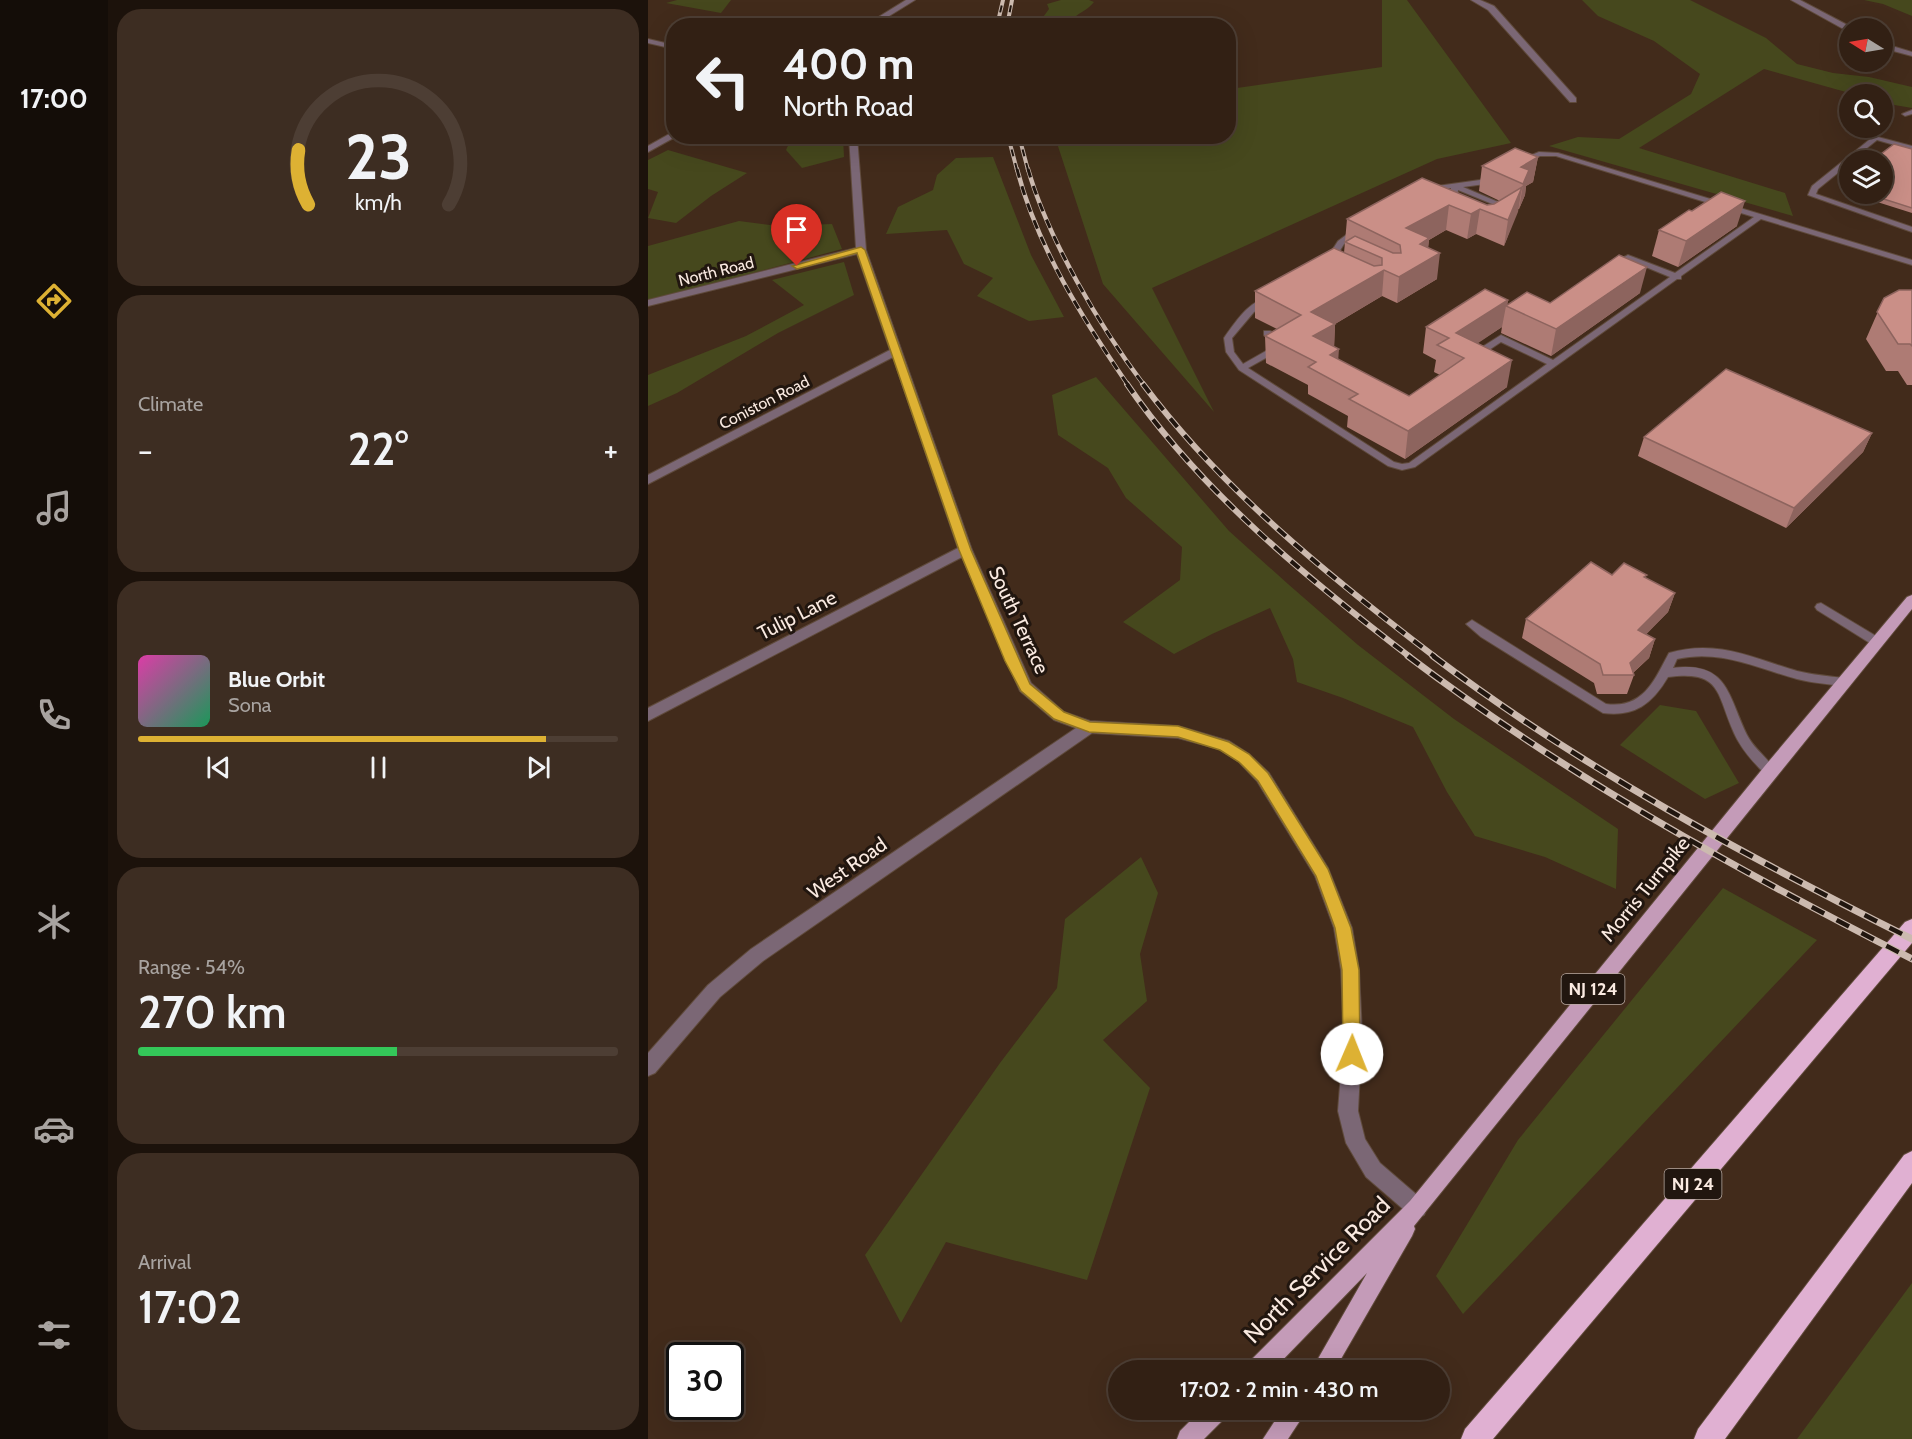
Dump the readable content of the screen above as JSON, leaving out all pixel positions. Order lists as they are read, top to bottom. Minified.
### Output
{"streets":{"highway":["NJ 24"],"main road":["Morris Turnpike","NJ 124","North Service Road"],"street":["North Road","Coniston Road","Tulip Lane","South Terrace","West Road"]},"crossings":[["North Road","South Terrace"],["Coniston Road","South Terrace"],["Tulip Lane","South Terrace"],["South Terrace","West Road"],["South Terrace","Morris Turnpike"],["South Terrace","NJ 124"],["South Terrace","North Service Road"],["Morris Turnpike","NJ 124"],["Morris Turnpike","North Service Road"],["NJ 124","North Service Road"]],"north":"left","page":{"tabs":"17:00","turn":["400 m","North Road"],"tile":["Climate",["Range · 54%","270 km"],["Arrival","17:02"]],"heat":["−","22°","+"],"song":["Blue Orbit","Sona"],"limit":"30","trip":"17:02 · 2 min · 430 m","gauge":["23","km/h"]}}
